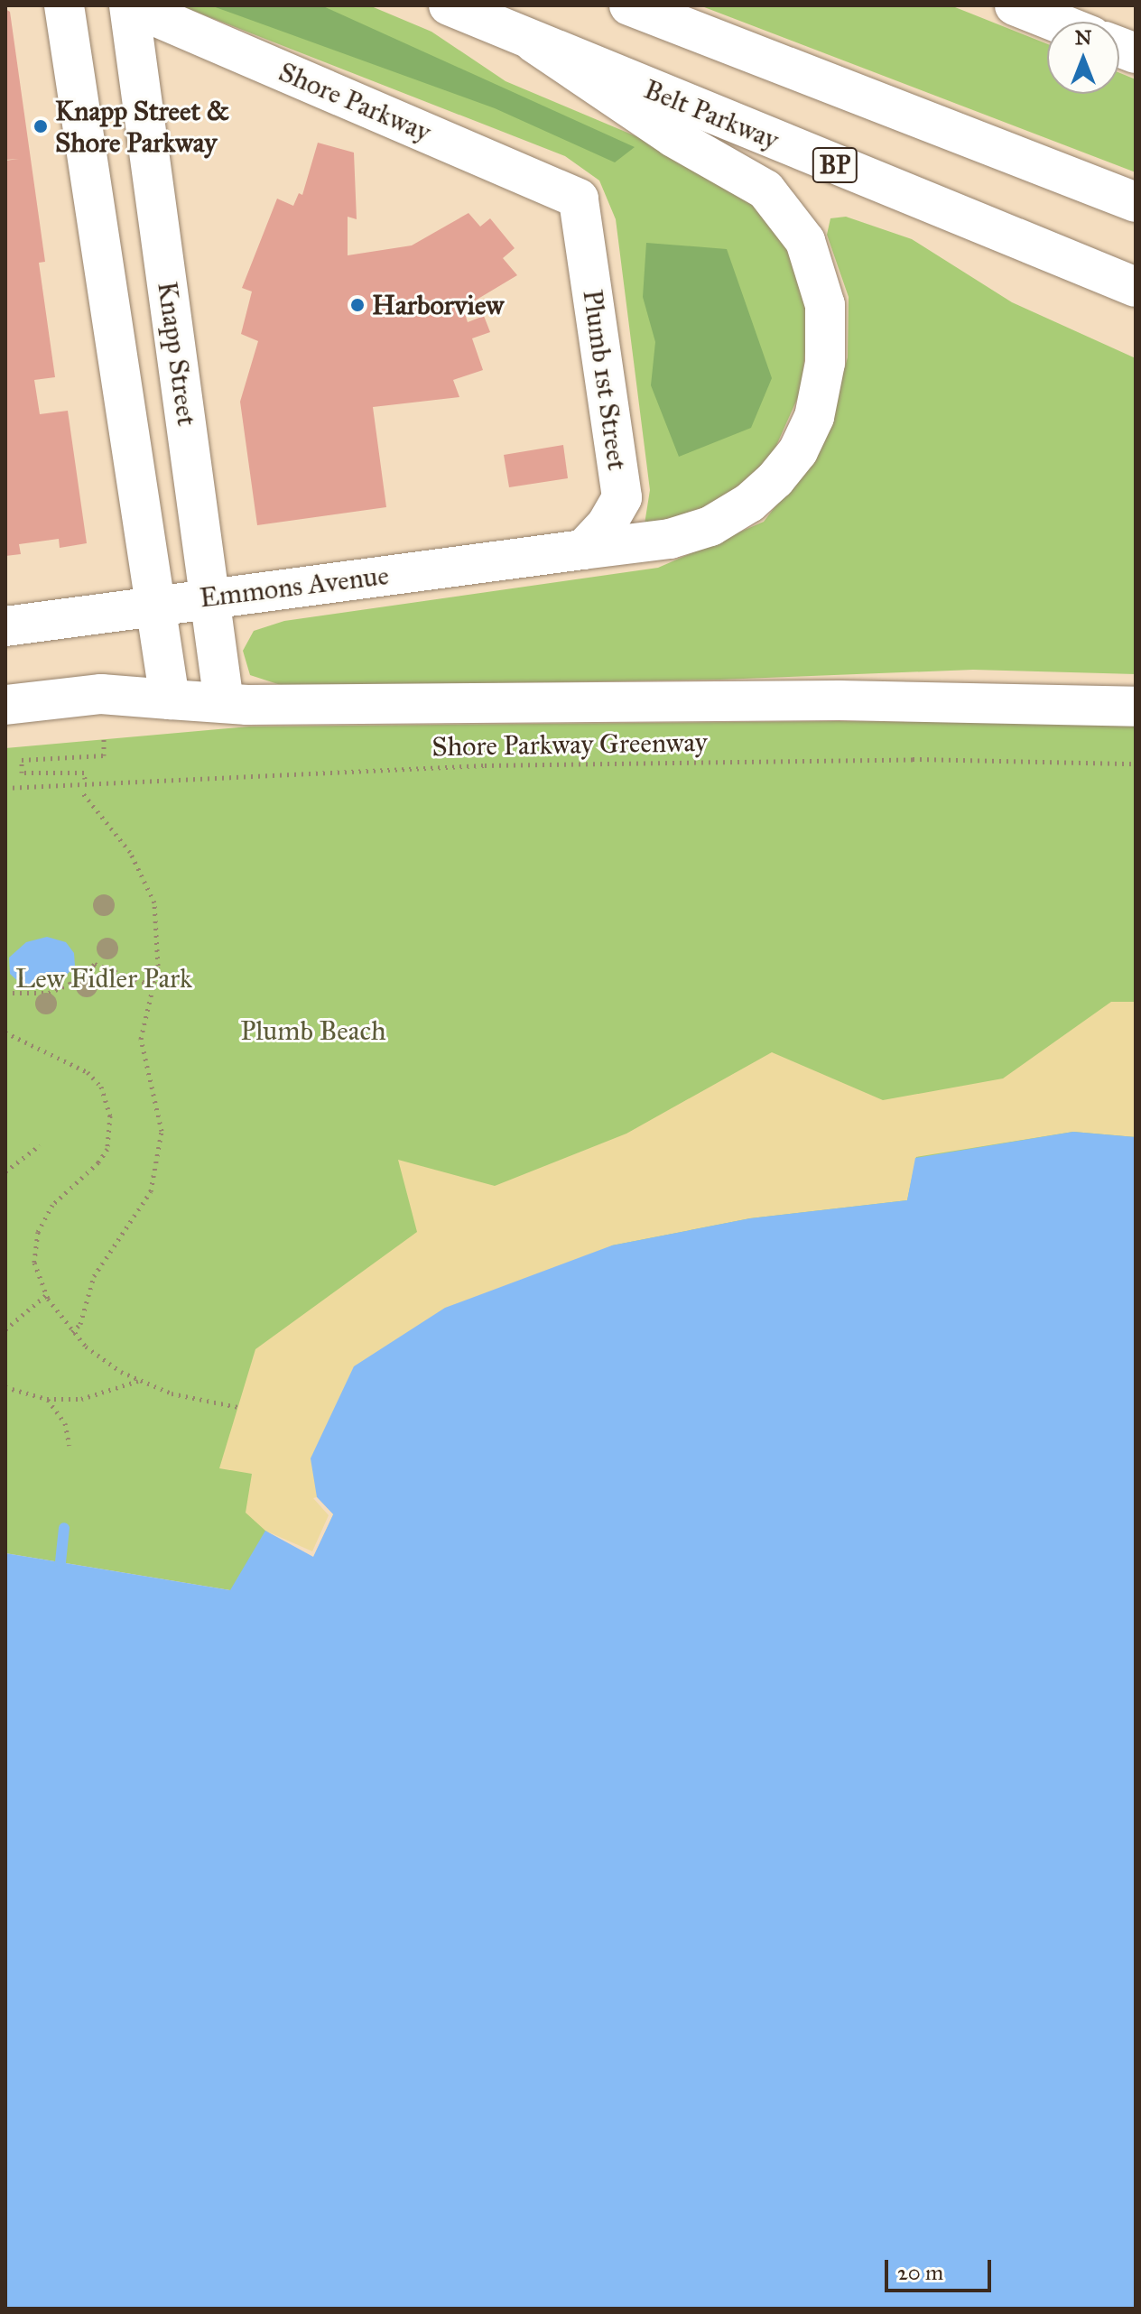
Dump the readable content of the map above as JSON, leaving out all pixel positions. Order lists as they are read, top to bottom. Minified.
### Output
{"streets":{"main road":["Shore Parkway","Belt Parkway","BP","Knapp Street","Plumb 1st Street","Emmons Avenue"],"path":["Shore Parkway Greenway"]},"crossings":[["Shore Parkway","Knapp Street"],["Shore Parkway","Plumb 1st Street"],["Belt Parkway","Emmons Avenue"],["Knapp Street","Emmons Avenue"],["Plumb 1st Street","Emmons Avenue"]],"parks":["Lew Fidler Park","Plumb Beach"],"places":["Knapp Street & Shore Parkway","Harborview"],"scale_bar":"20 m","north":"top"}
